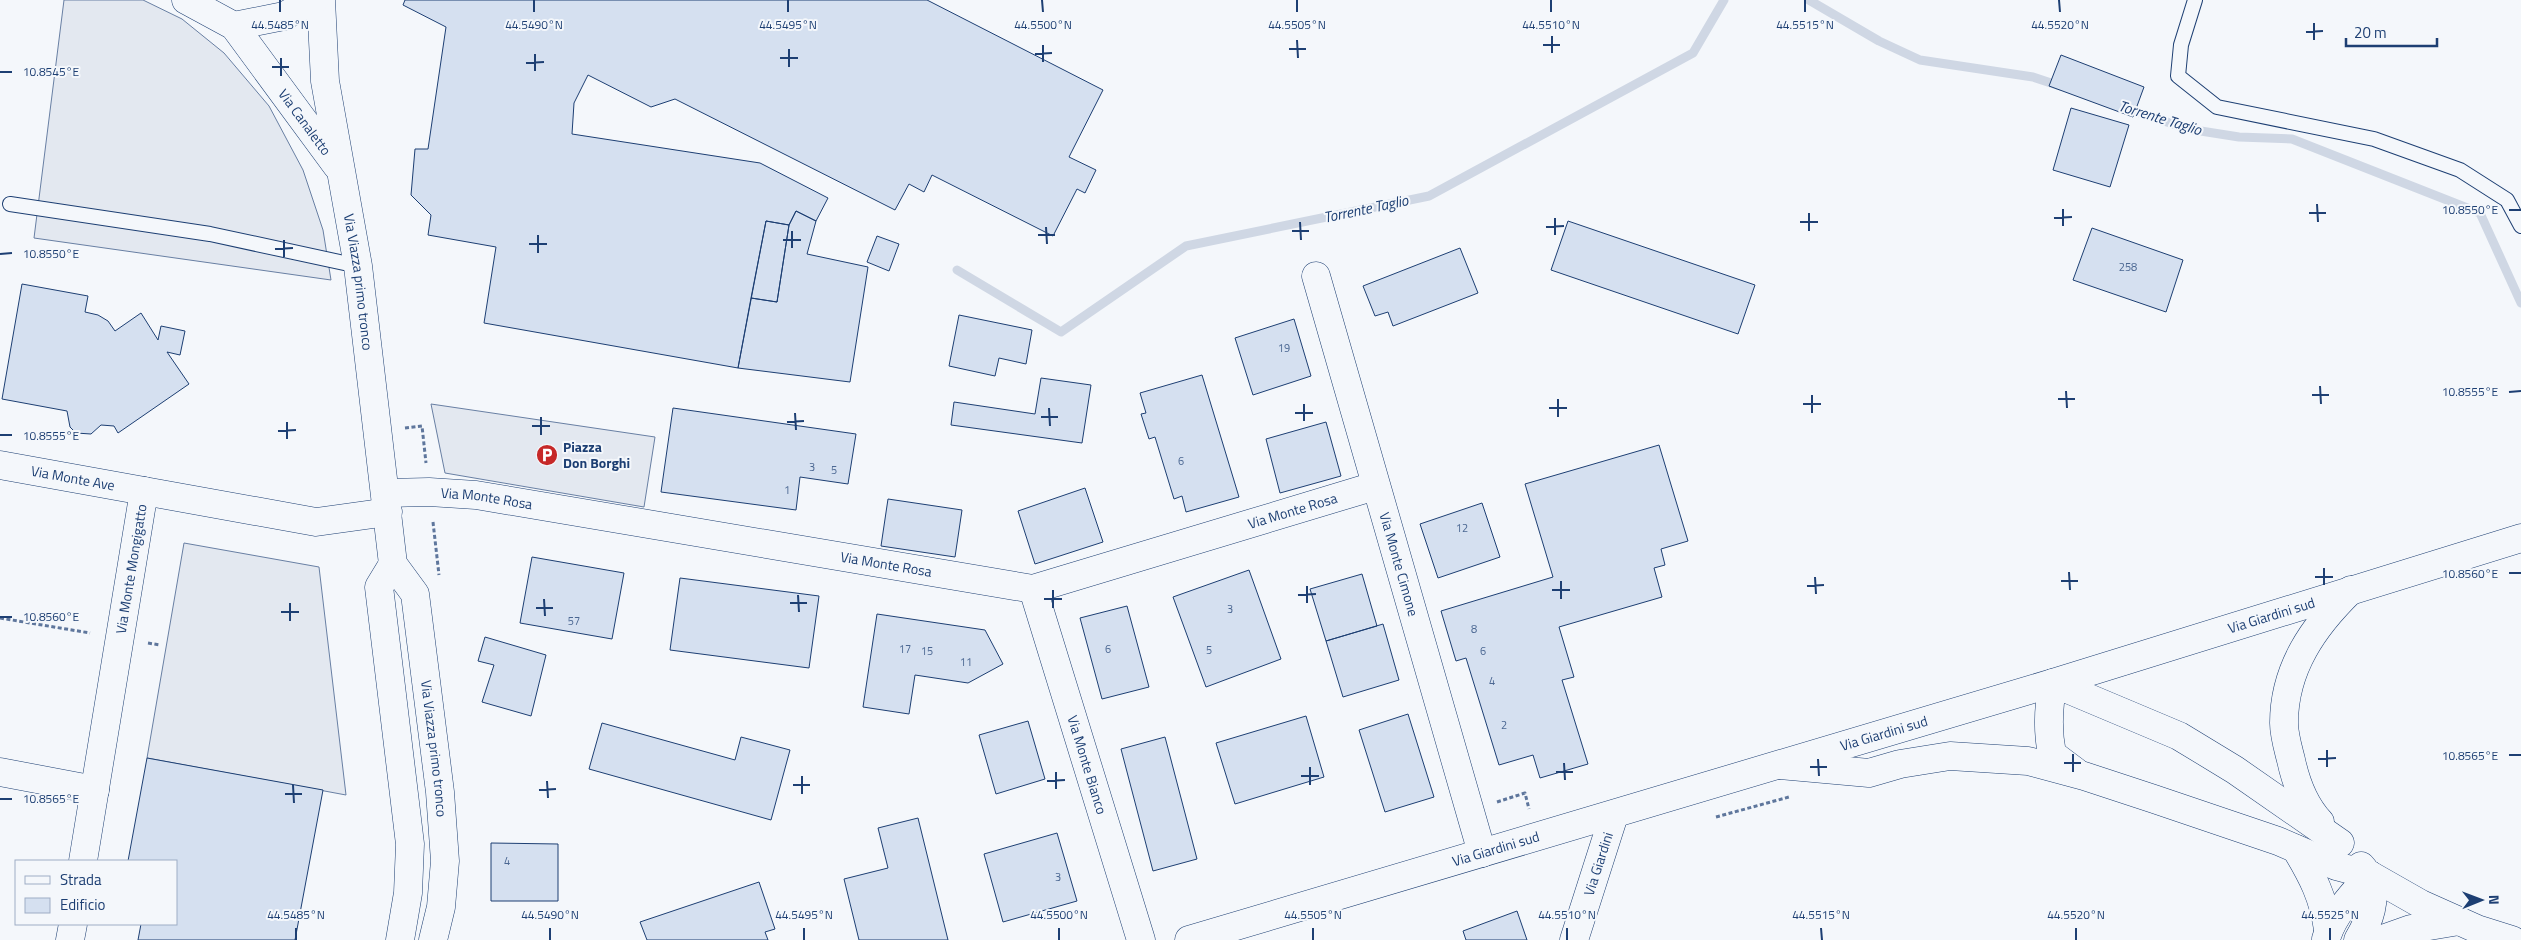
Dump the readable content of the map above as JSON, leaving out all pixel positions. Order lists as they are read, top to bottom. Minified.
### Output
{"streets":{"street":["Via Canaletto","Via Viazza primo tronco","Via Monte Ave","Via Monte Rosa","Via Monte Cimone","Via Monte Mongigatto","Via Giardini sud","Via Monte Bianco","Via Giardini"]},"crossings":[["Via Canaletto","Via Viazza primo tronco"],["Via Viazza primo tronco","Via Monte Rosa"],["Via Viazza primo tronco","Via Monte Mongigatto"],["Via Monte Ave","Via Monte Mongigatto"],["Via Monte Rosa","Via Monte Cimone"],["Via Monte Rosa","Via Monte Mongigatto"],["Via Monte Rosa","Via Monte Bianco"],["Via Monte Cimone","Via Giardini sud"],["Via Giardini sud","Via Giardini"]],"water":["Torrente Taglio"],"places":{"parking":["Piazza Don Borghi"]},"house_numbers":["258","19","6","3","5","1","12","3","57","8","17","6","5","15","6","11","4","2","4","3"],"legend":["Strada","Edificio"],"scale_bar":"20 m","north":"right","coordinates":["44.5485°N","44.5490°N","44.5495°N","44.5500°N","44.5505°N","44.5510°N","44.5515°N","44.5520°N","10.8545°E","10.8550°E","10.8555°E","10.8560°E","10.8565°E","44.5525°N"]}
